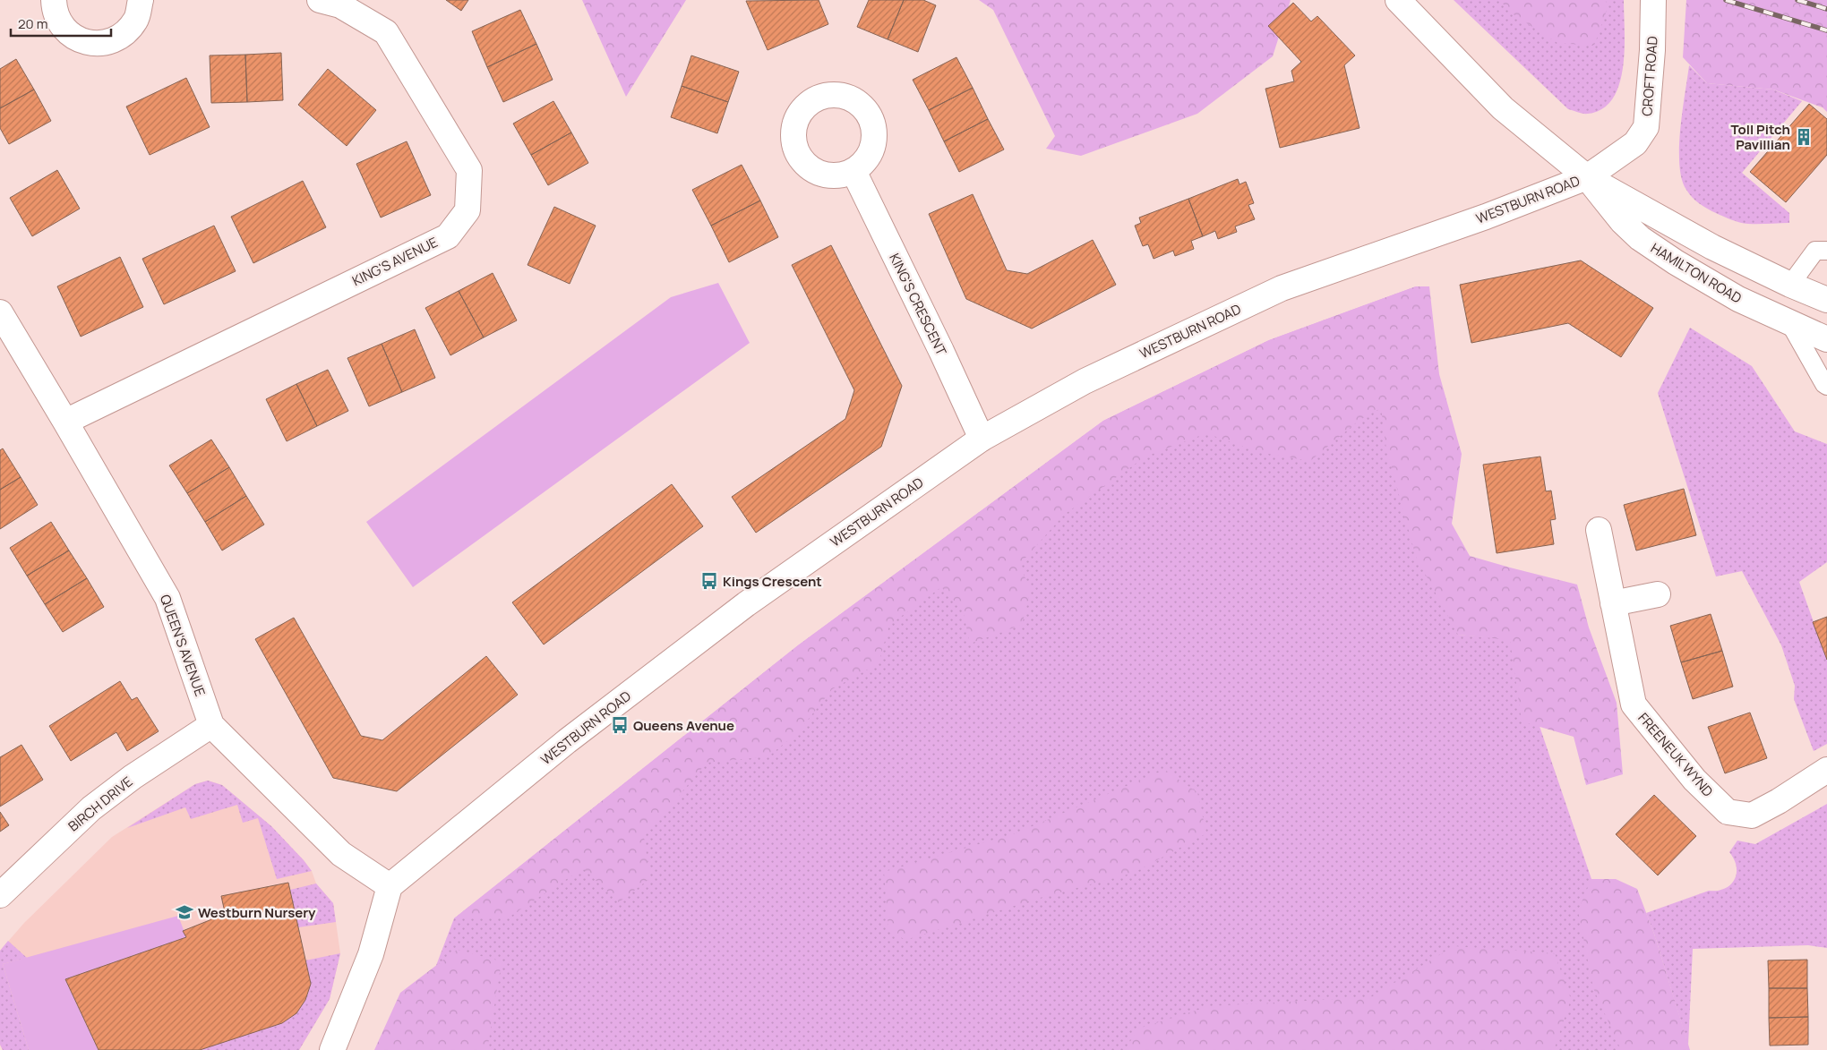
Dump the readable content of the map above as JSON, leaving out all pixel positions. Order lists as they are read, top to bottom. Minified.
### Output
{"streets":{"street":["CROFT ROAD","WESTBURN ROAD","KING'S AVENUE","HAMILTON ROAD","KING'S CRESCENT","QUEEN'S AVENUE","FREENEUK WYND","BIRCH DRIVE"]},"crossings":[["CROFT ROAD","WESTBURN ROAD"],["CROFT ROAD","HAMILTON ROAD"],["WESTBURN ROAD","HAMILTON ROAD"],["WESTBURN ROAD","KING'S CRESCENT"],["WESTBURN ROAD","QUEEN'S AVENUE"],["KING'S AVENUE","QUEEN'S AVENUE"],["QUEEN'S AVENUE","BIRCH DRIVE"]],"places":{"building":["Toll Pitch Pavillian"],"bus stop":["Kings Crescent","Queens Avenue"],"school or university":["Westburn Nursery"]},"scale_bar":"20 m"}
